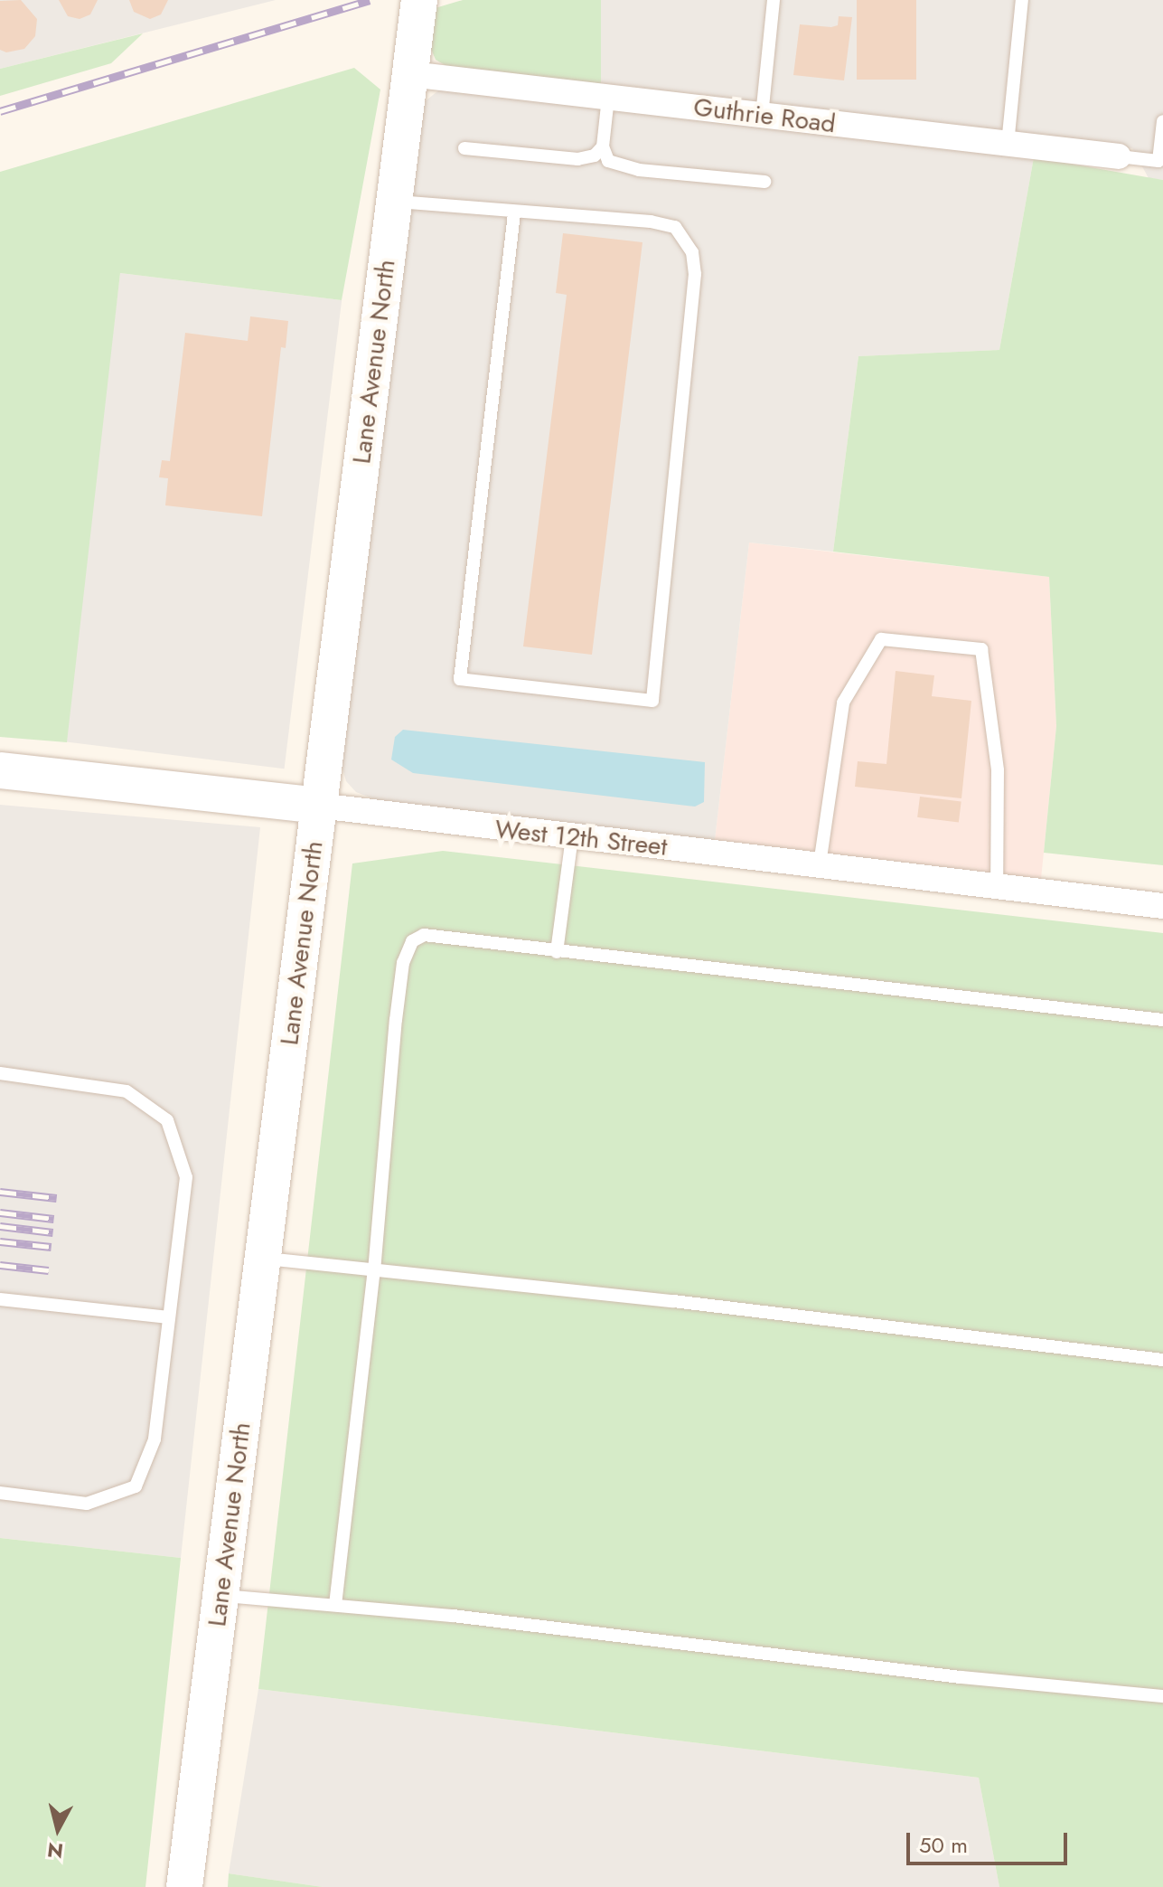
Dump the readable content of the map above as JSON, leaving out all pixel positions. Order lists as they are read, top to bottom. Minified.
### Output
{"streets":{"main road":["Lane Avenue North","West 12th Street"],"street":["Guthrie Road"]},"crossings":[["Guthrie Road","Lane Avenue North"],["Lane Avenue North","West 12th Street"]],"scale_bar":"50 m","north":"bottom"}
